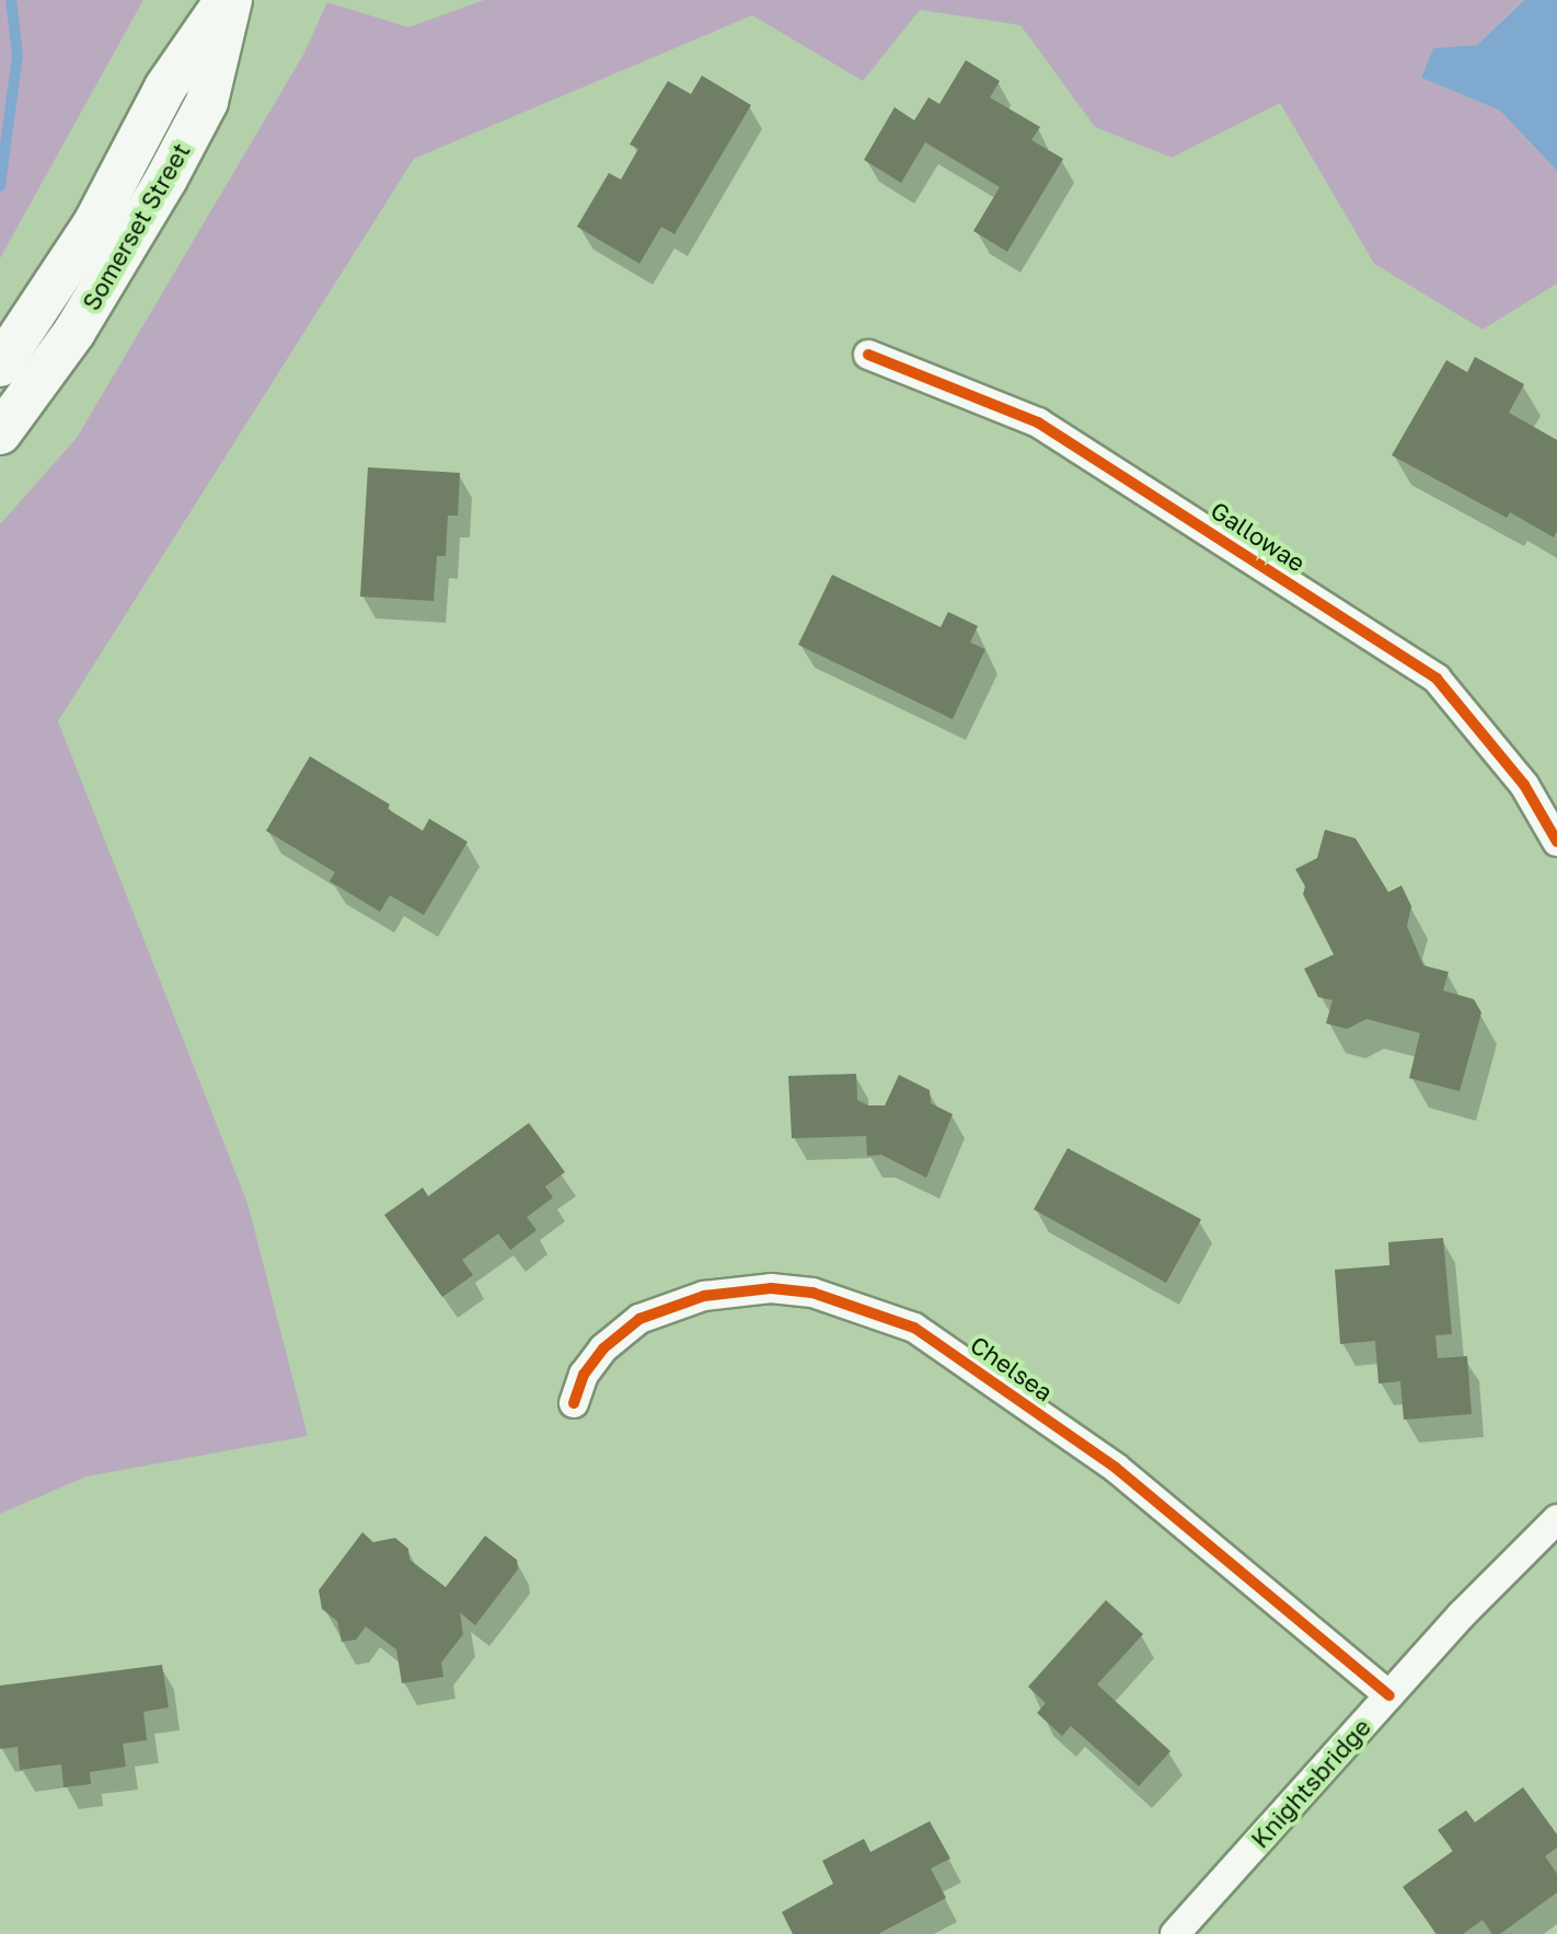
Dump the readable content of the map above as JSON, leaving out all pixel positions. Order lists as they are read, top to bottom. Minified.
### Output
{"streets":{"main road":["Somerset Street"],"street":["Gallowae","Chelsea","Knightsbridge"]},"crossings":[["Chelsea","Knightsbridge"]]}
